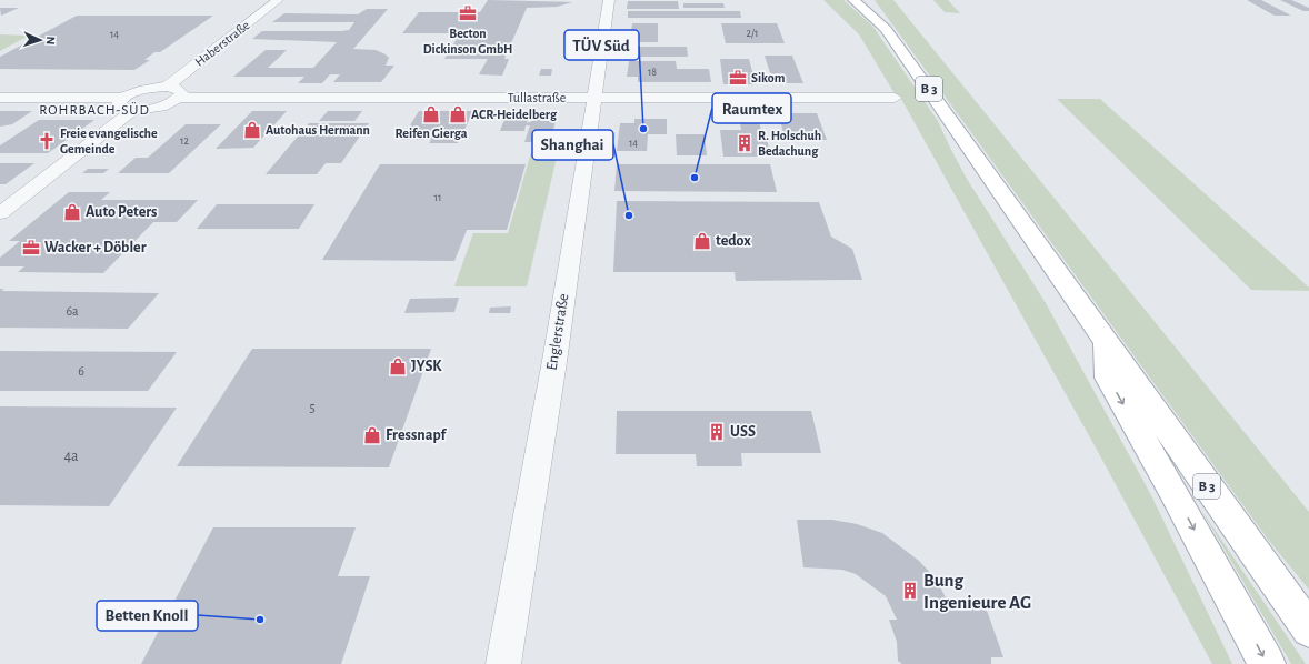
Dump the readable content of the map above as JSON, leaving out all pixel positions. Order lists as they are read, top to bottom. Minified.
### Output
{"streets":{"main road":["B 3"],"street":["Haberstraße","Tullastraße","Englerstraße"]},"crossings":[["Tullastraße","Englerstraße"]],"districts":["ROHRBACH-SÜD"],"places":{"office":["Becton Dickinson GmbH","Sikom","Wacker + Döbler"],"shop":["Reifen Gierga","ACR-Heidelberg","Autohaus Hermann","Auto Peters","tedox","JYSK","Fressnapf"],"other":["TÜV Süd","Raumtex","Shanghai","Betten Knoll"],"church":["Freie evangelische Gemeinde"],"building":["R. Holschuh Bedachung","USS","Bung Ingenieure AG"]},"house_numbers":["2/1","14","18","12","14","11","6a","6","5","4a"],"north":"right"}
